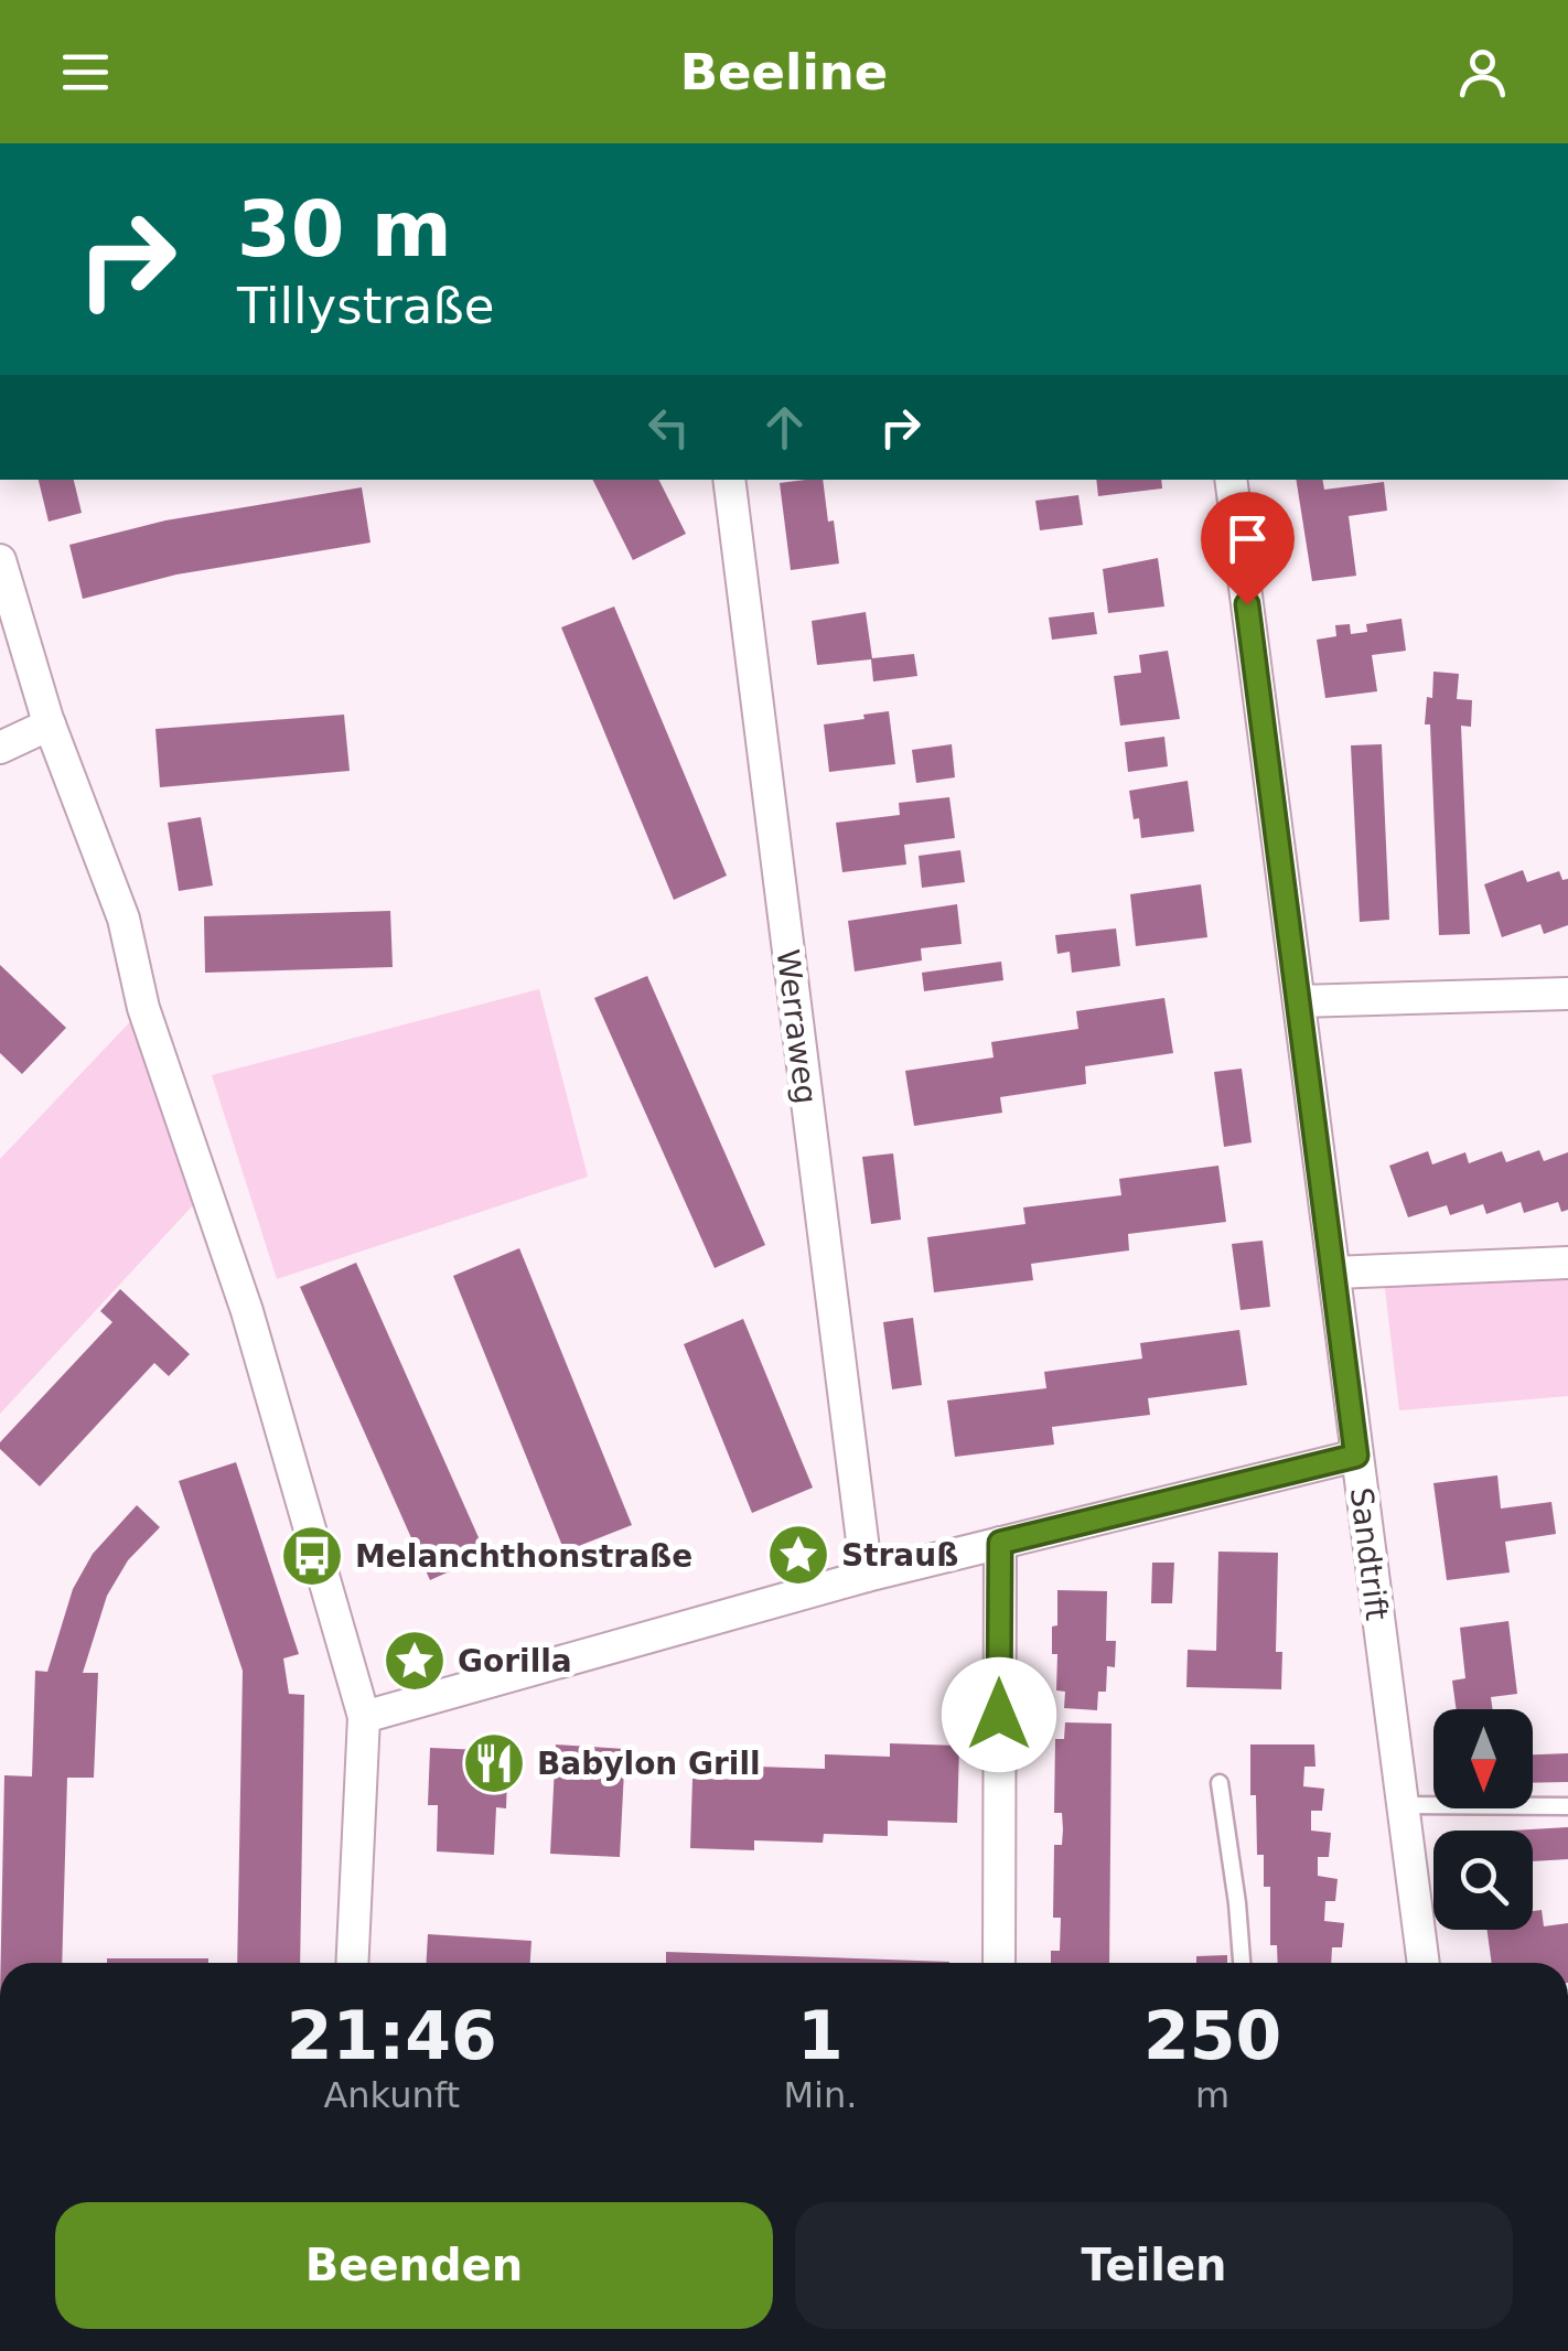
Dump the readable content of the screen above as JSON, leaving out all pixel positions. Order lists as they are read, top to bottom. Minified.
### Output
{"streets":{"street":["Werraweg","Sandtrift"]},"places":{"place":["Strauß","Gorilla"],"bus stop":["Melanchthonstraße"],"restaurant":["Babylon Grill"]},"north":"bottom","page":{"header":"Beeline","turn":["30 m","Tillystraße"],"eta":["21:46","Ankunft","1","Min.","250","m"],"buttons":["Beenden","Teilen"]}}
